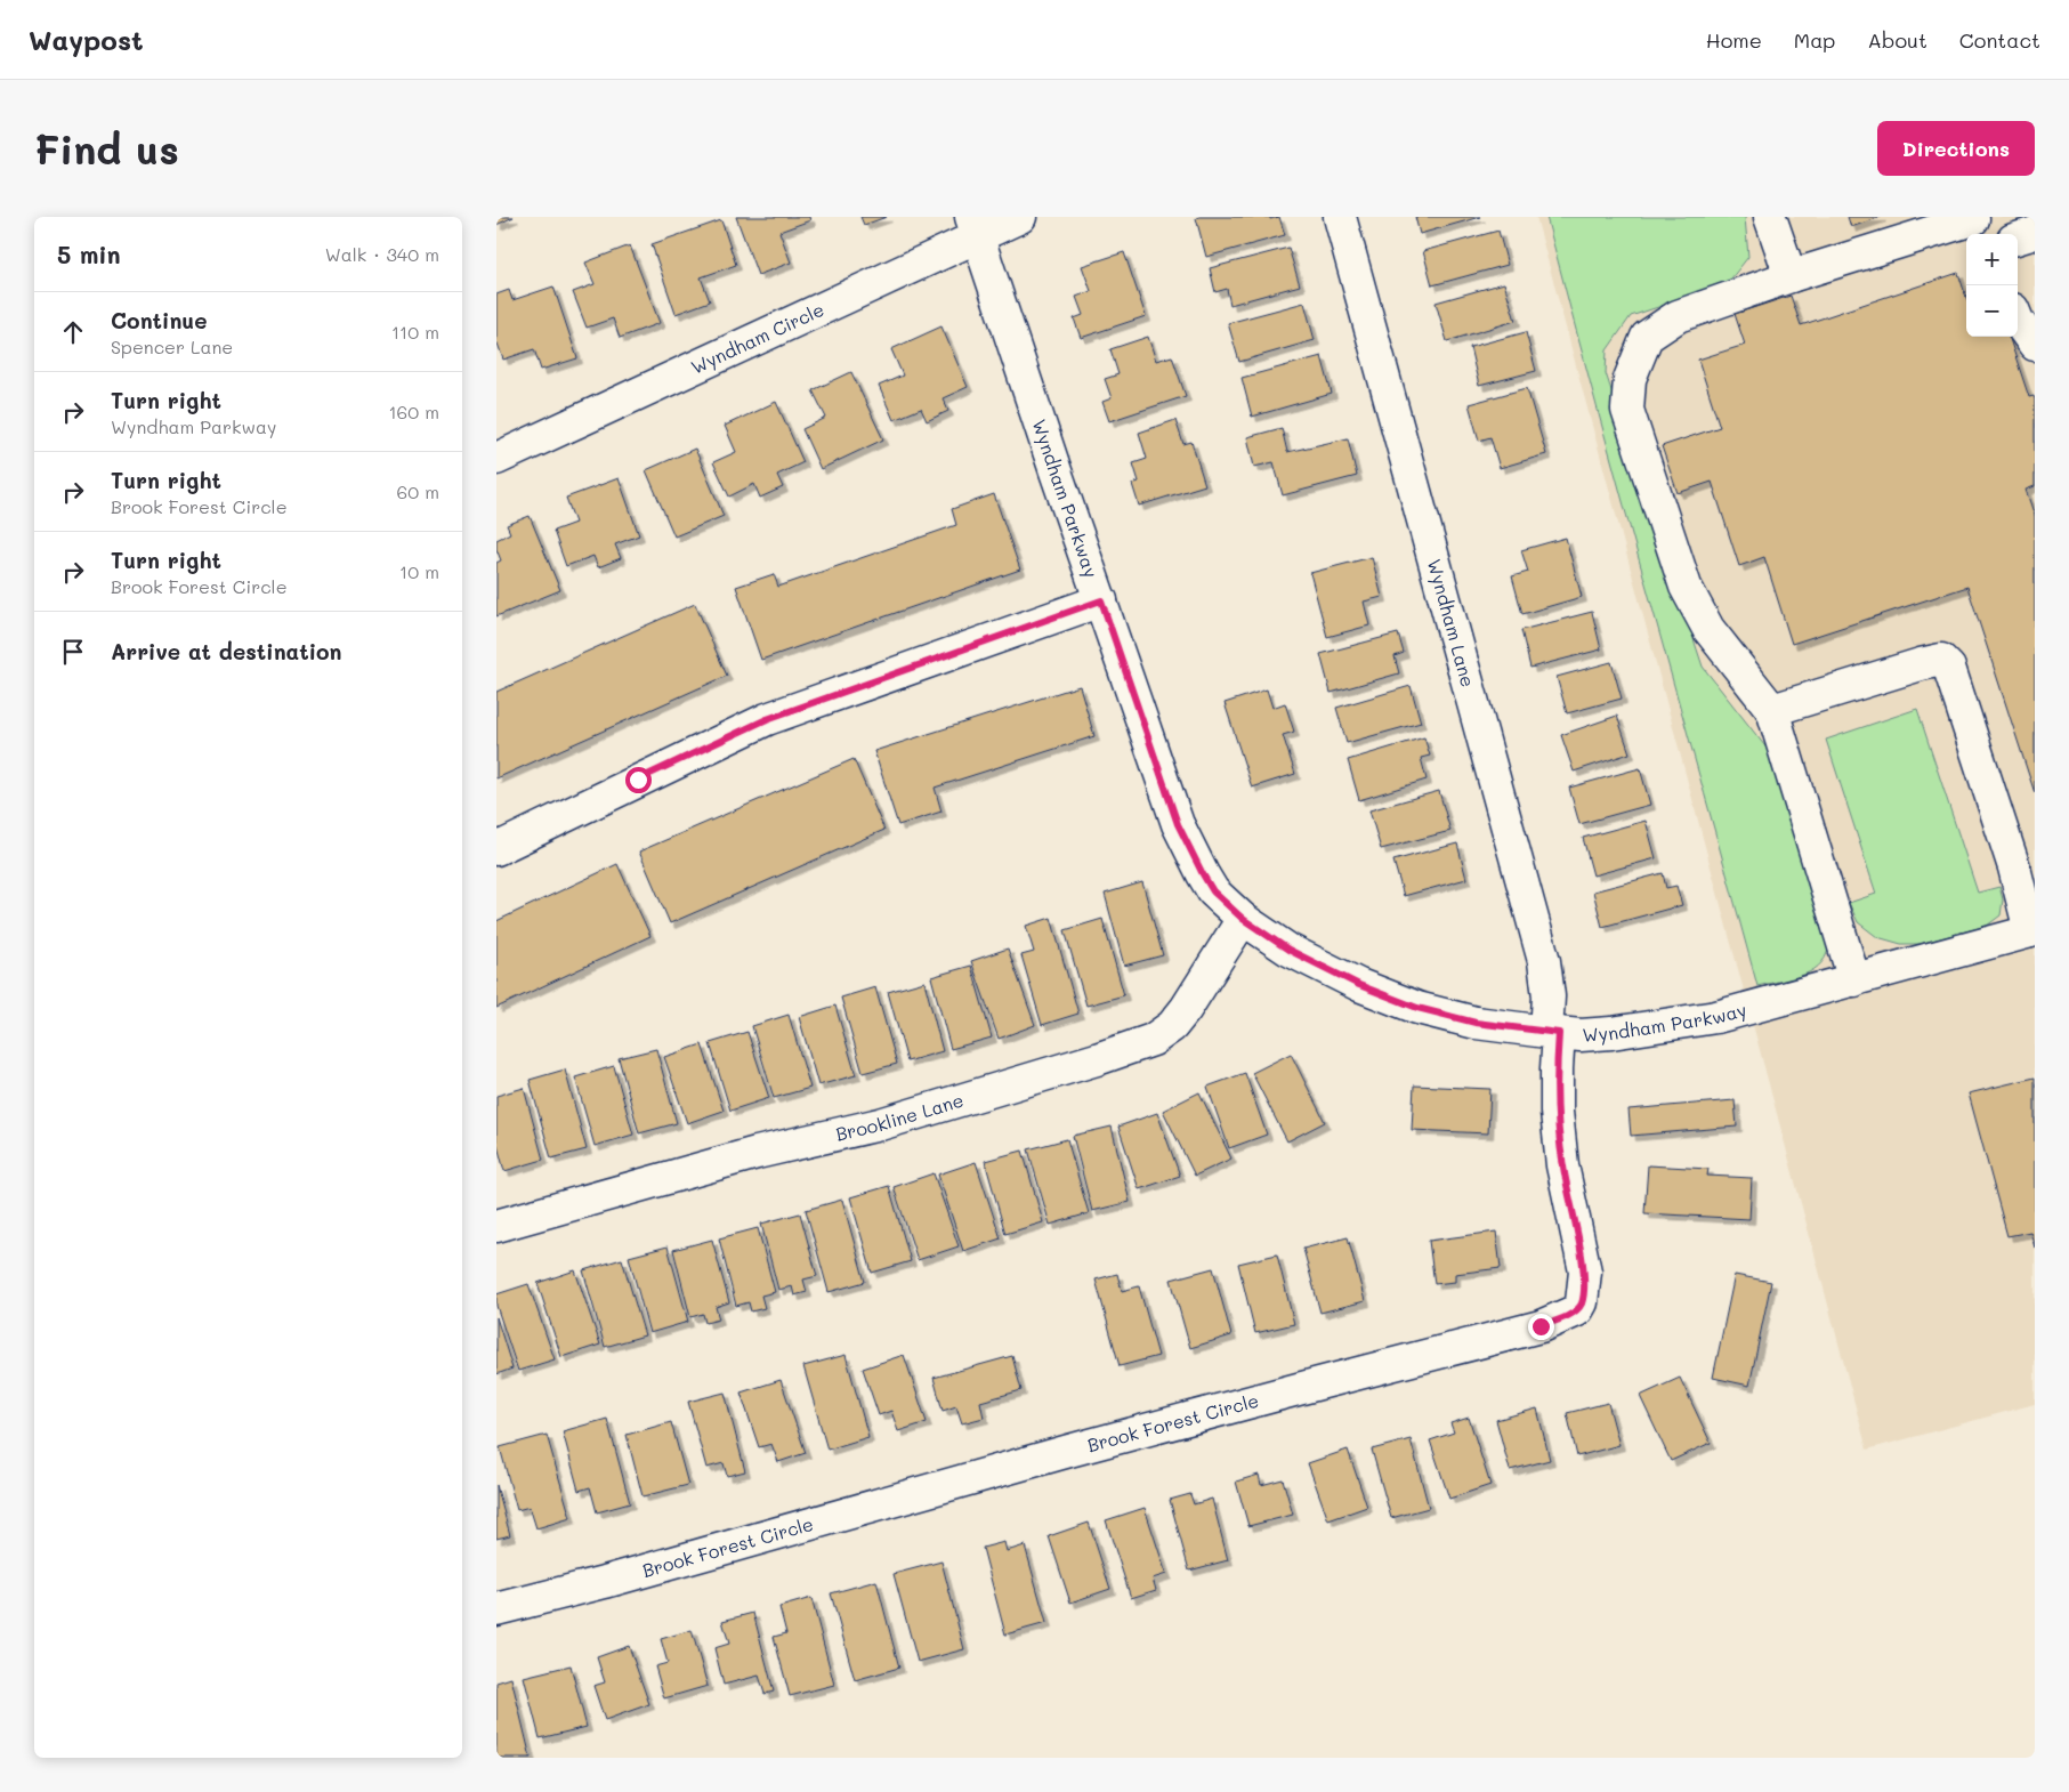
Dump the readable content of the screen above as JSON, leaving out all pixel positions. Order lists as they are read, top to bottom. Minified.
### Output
{"streets":{"street":["Wyndham Circle","Wyndham Parkway","Wyndham Lane","Brookline Lane","Brook Forest Circle"]},"crossings":[["Wyndham Circle","Wyndham Parkway"],["Wyndham Parkway","Wyndham Lane"],["Wyndham Parkway","Brookline Lane"],["Wyndham Parkway","Brook Forest Circle"],["Wyndham Lane","Brook Forest Circle"]],"page":{"header":"Waypost","nav":["Home","Map","About","Contact"],"buttons":"Directions","title":"Find us","heading":["5 min","Walk · 340 m"],"map_buttons":["+","−"],"list":[["Continue","Spencer Lane","110 m"],["Turn right","Wyndham Parkway","160 m"],["Turn right","Brook Forest Circle","60 m"],["Turn right","Brook Forest Circle","10 m"],"Arrive at destination"]}}
